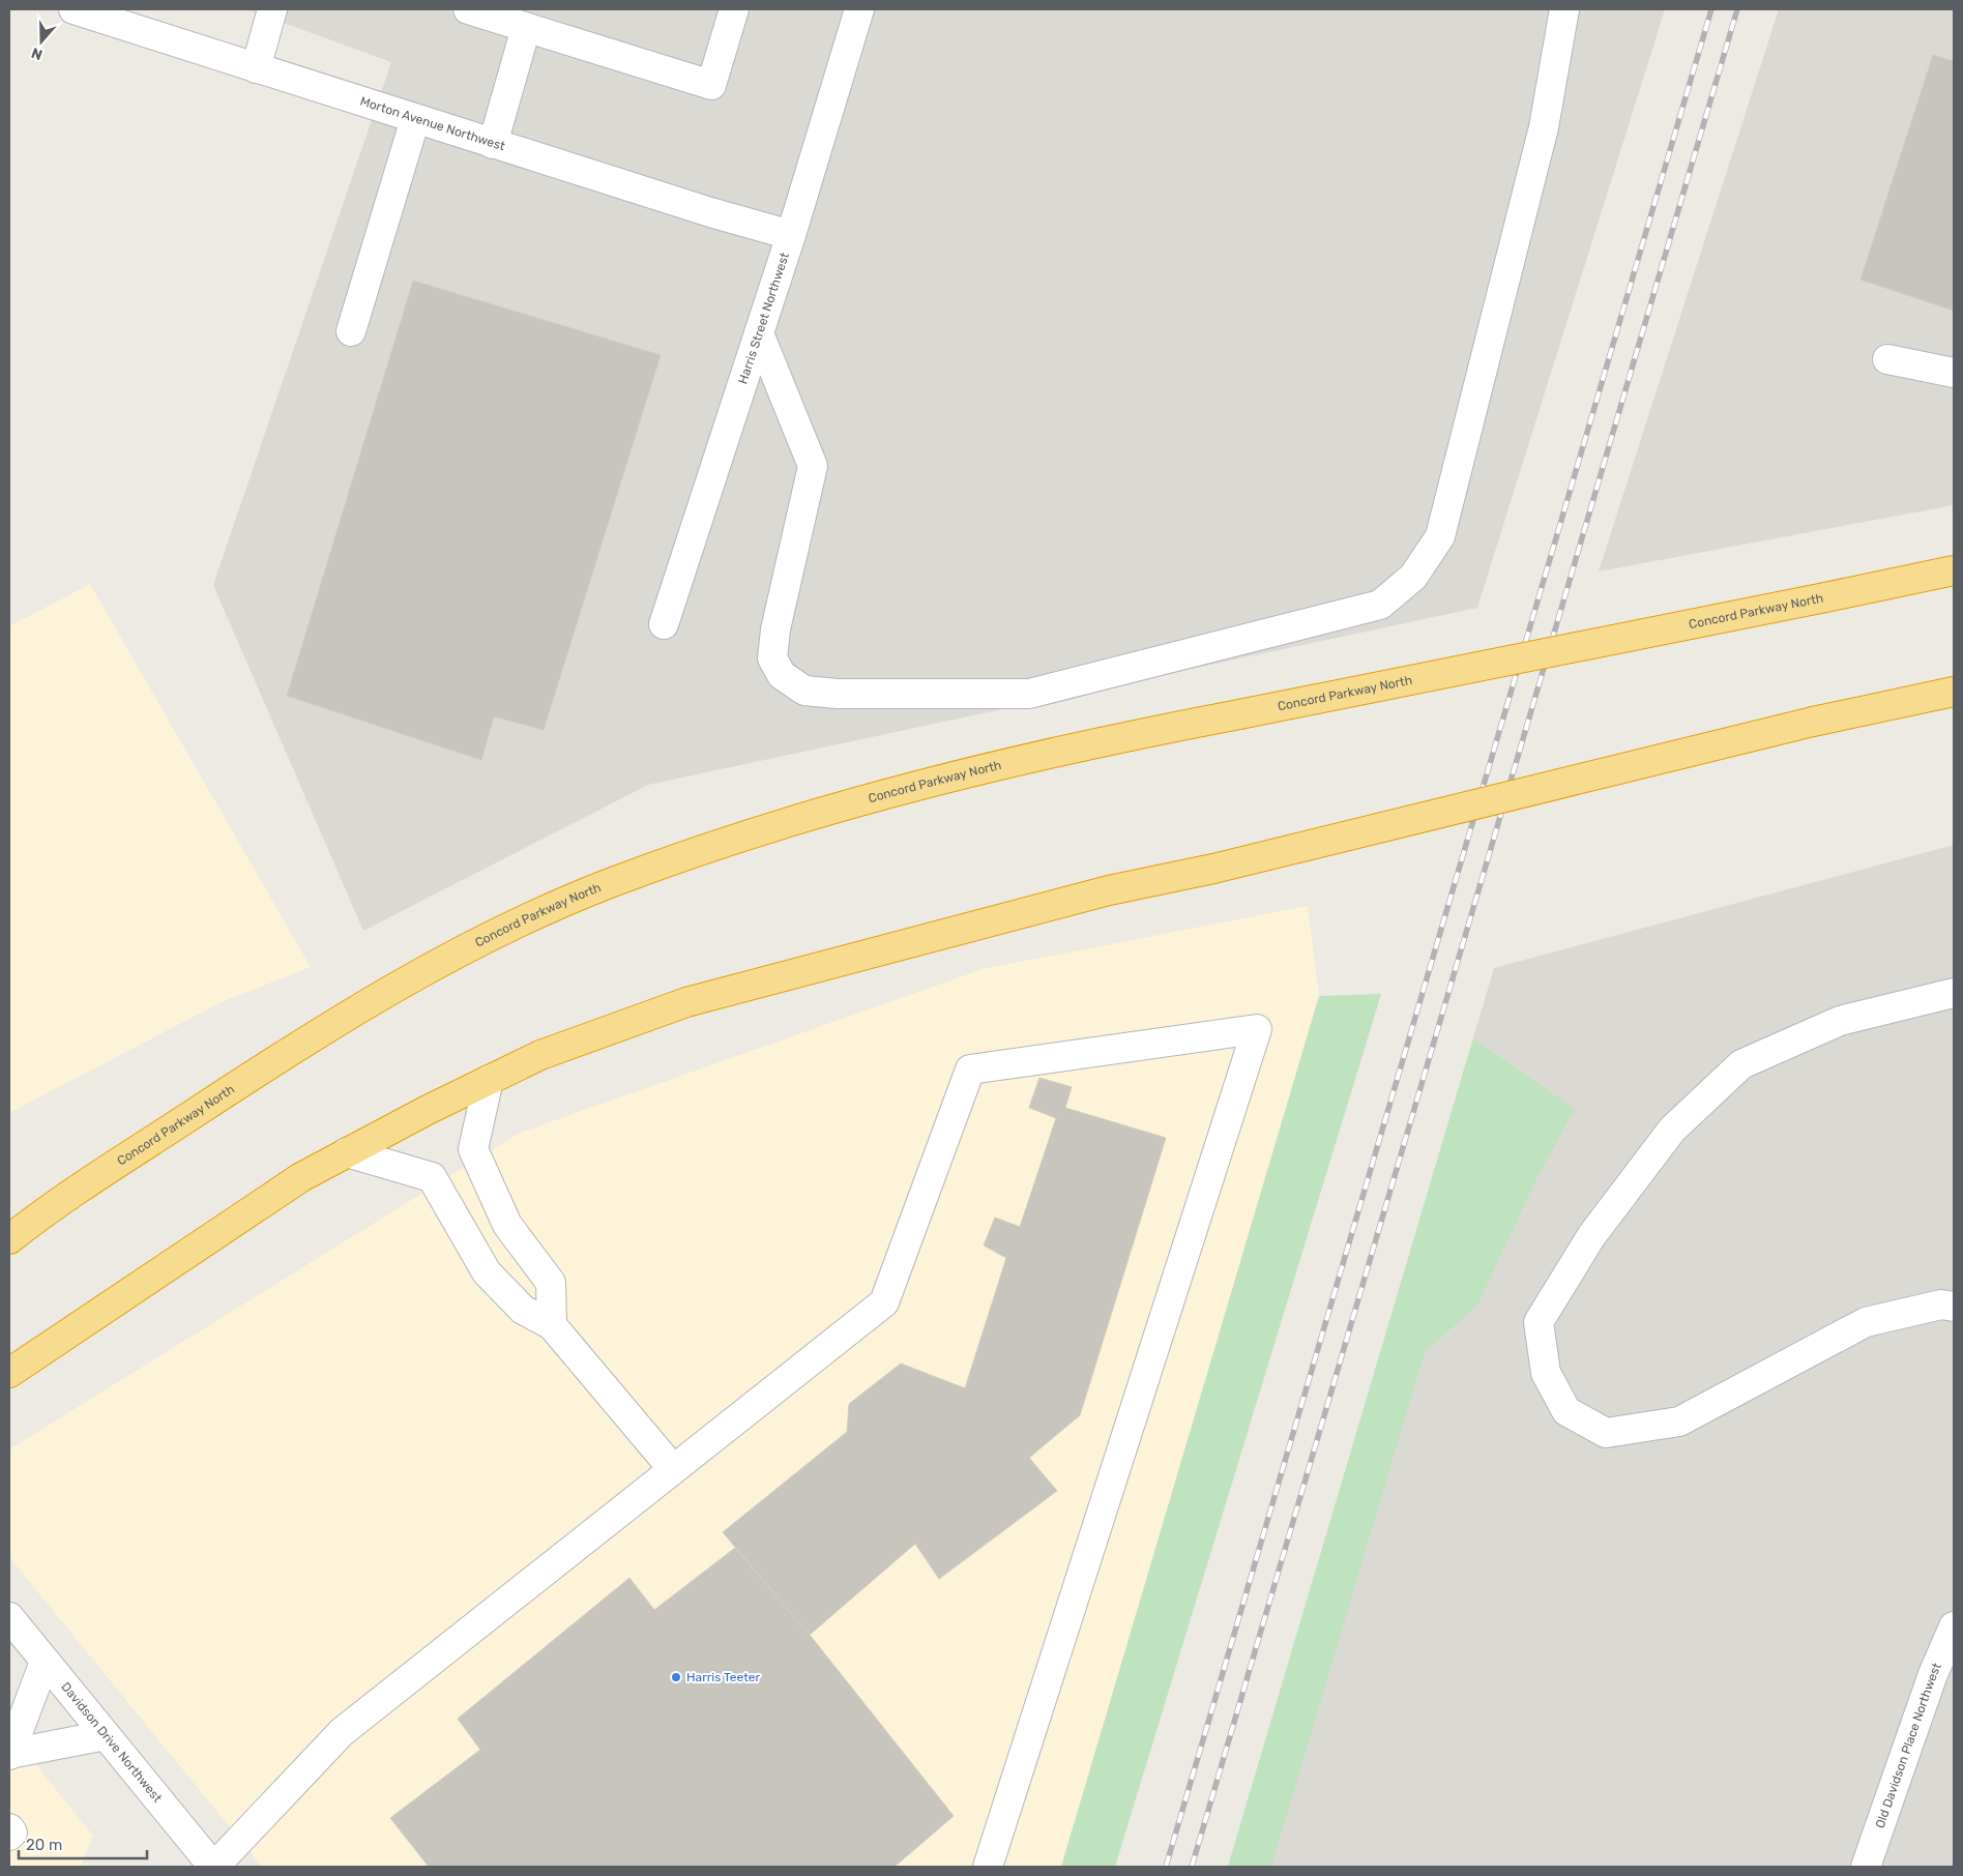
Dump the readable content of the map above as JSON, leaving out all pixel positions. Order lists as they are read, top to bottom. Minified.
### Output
{"streets":{"highway":["Concord Parkway North"],"street":["Morton Avenue Northwest","Harris Street Northwest","Davidson Drive Northwest","Old Davidson Place Northwest"]},"crossings":[["Morton Avenue Northwest","Harris Street Northwest"]],"places":["Harris Teeter"],"scale_bar":"20 m","north":"bottom"}
